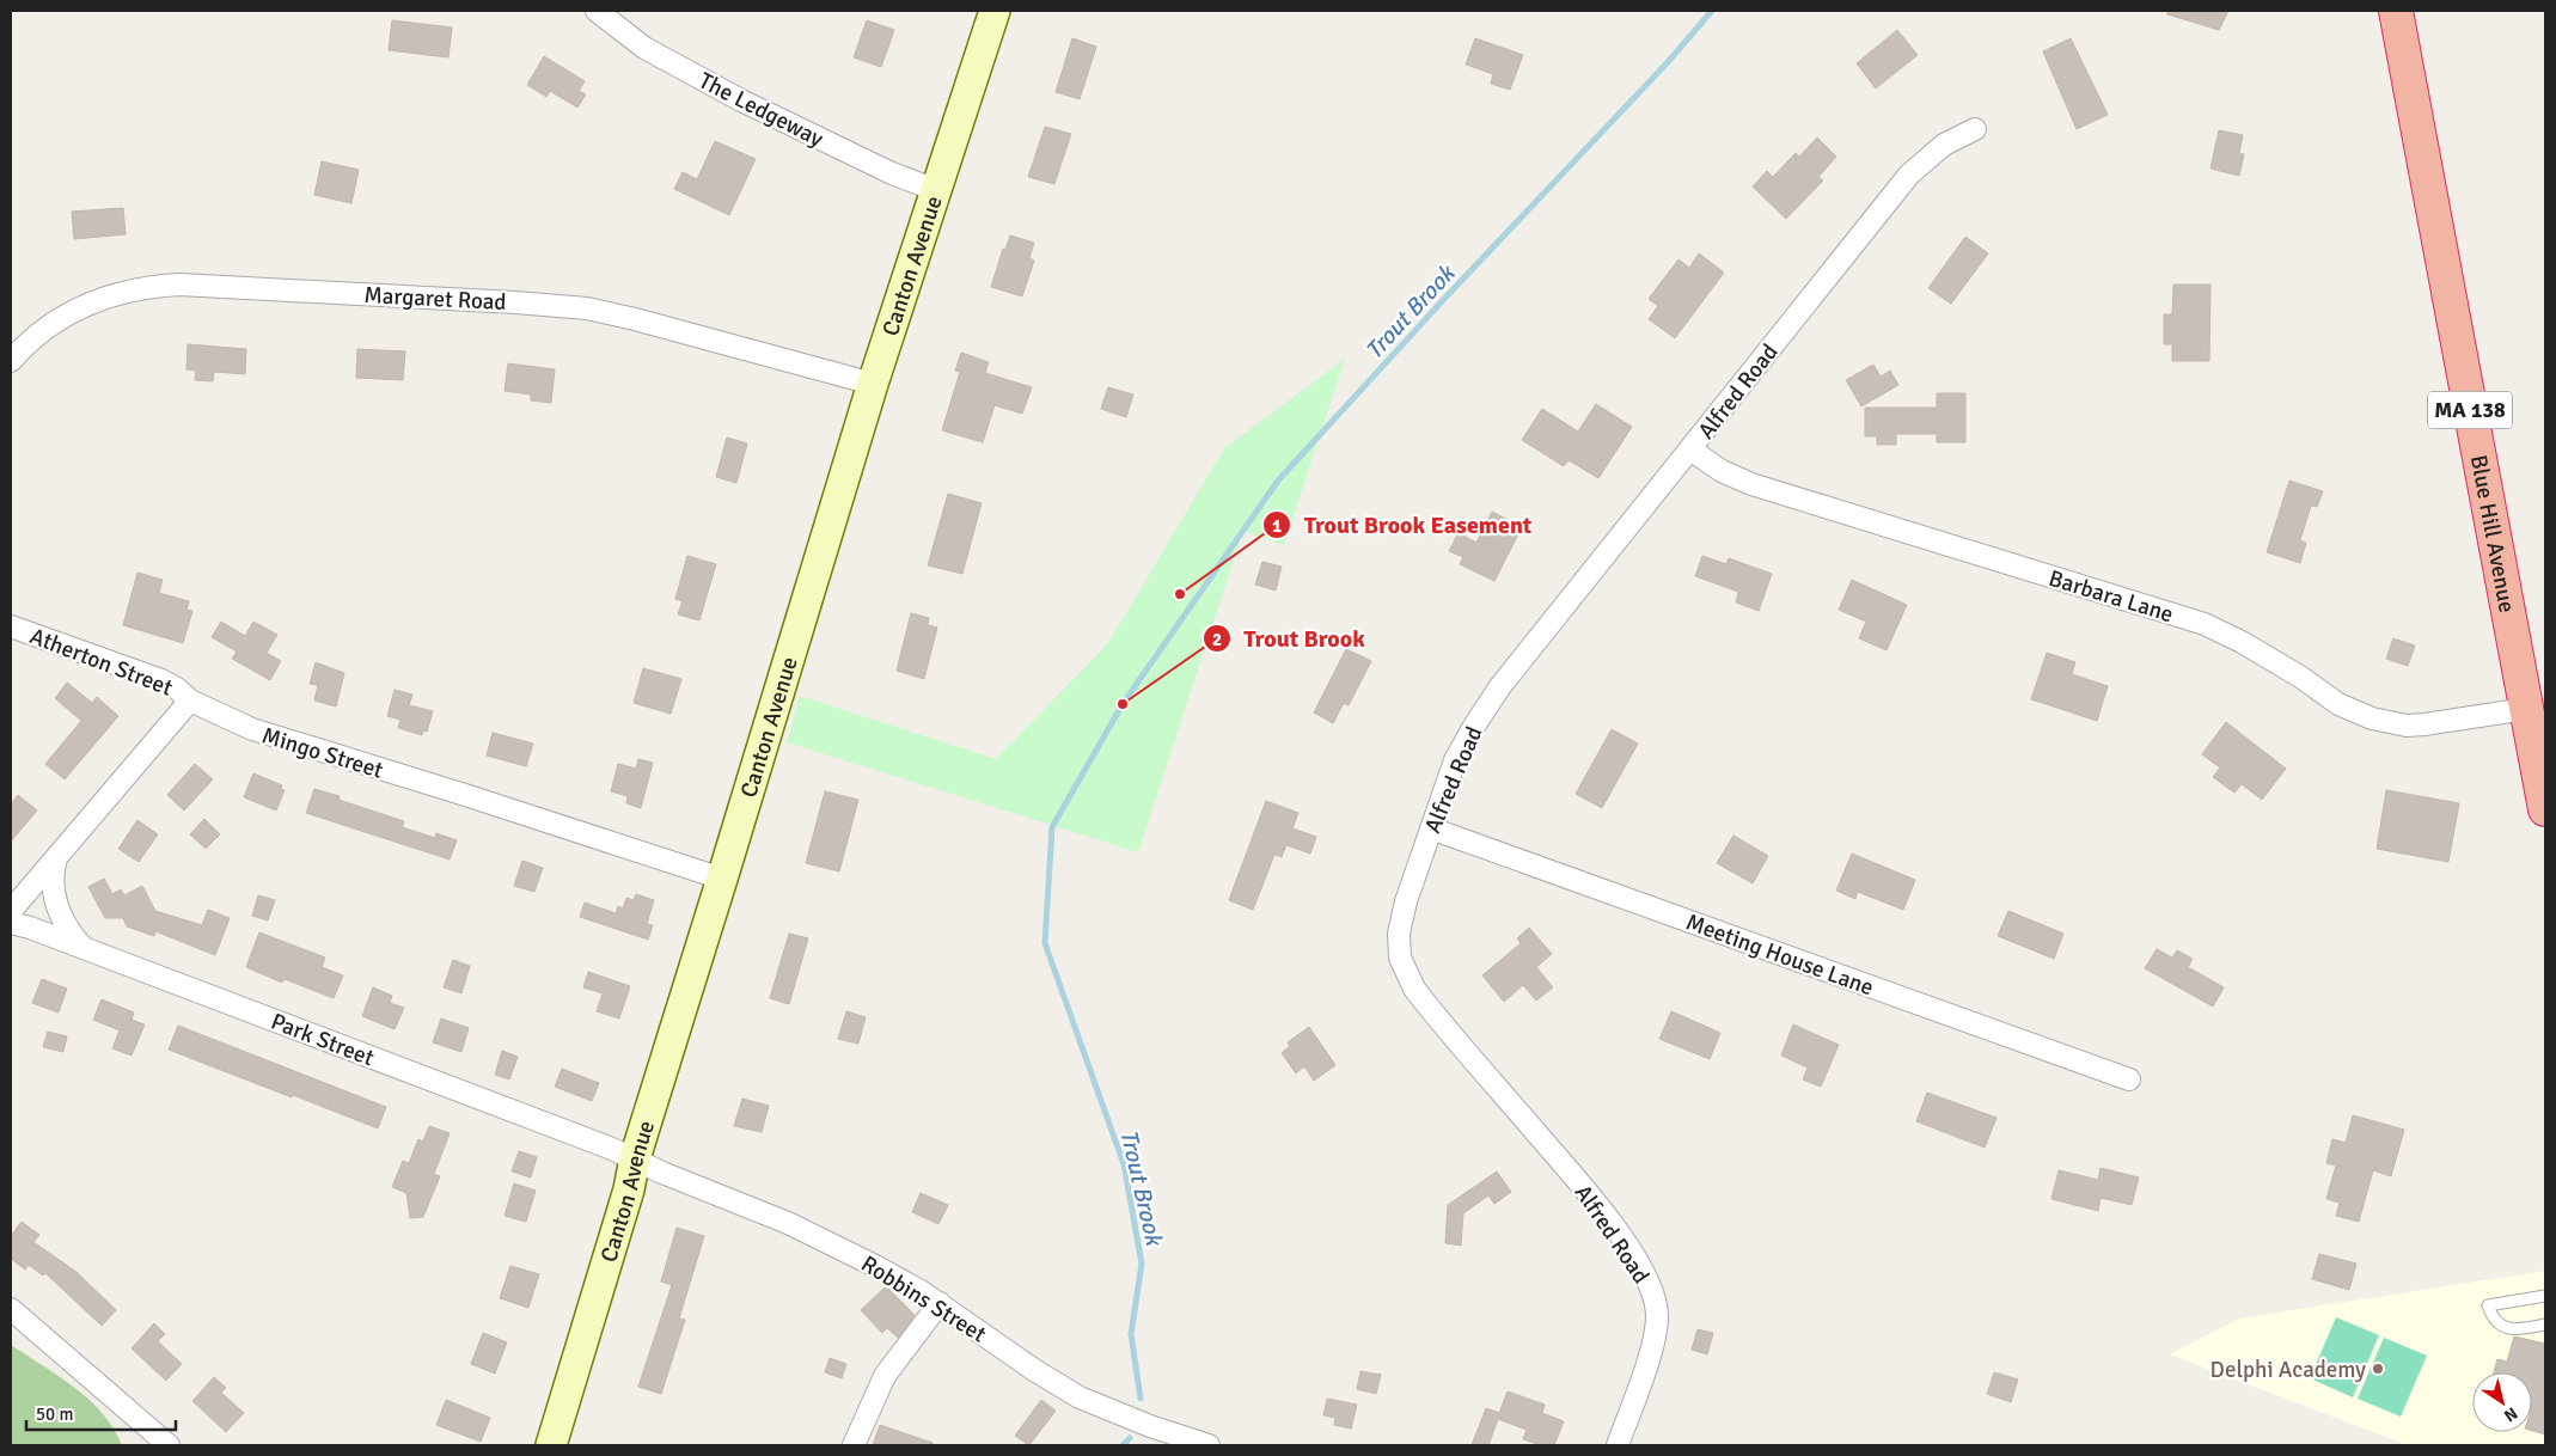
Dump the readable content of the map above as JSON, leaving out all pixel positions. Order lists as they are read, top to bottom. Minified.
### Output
{"streets":{"highway":["MA 138","Blue Hill Avenue"],"main road":["Canton Avenue"],"street":["The Ledgeway","Margaret Road","Alfred Road","Barbara Lane","Atherton Street","Mingo Street","Meeting House Lane","Park Street","Robbins Street"]},"crossings":[["The Ledgeway","Canton Avenue"],["Canton Avenue","Margaret Road"],["Canton Avenue","Mingo Street"],["Canton Avenue","Park Street"],["Canton Avenue","Robbins Street"],["Alfred Road","Barbara Lane"],["Alfred Road","Meeting House Lane"],["Blue Hill Avenue","Barbara Lane"],["Atherton Street","Mingo Street"],["Park Street","Robbins Street"]],"water":["Trout Brook"],"places":["Trout Brook Easement","Trout Brook","Delphi Academy"],"scale_bar":"50 m","north":"bottom right"}
